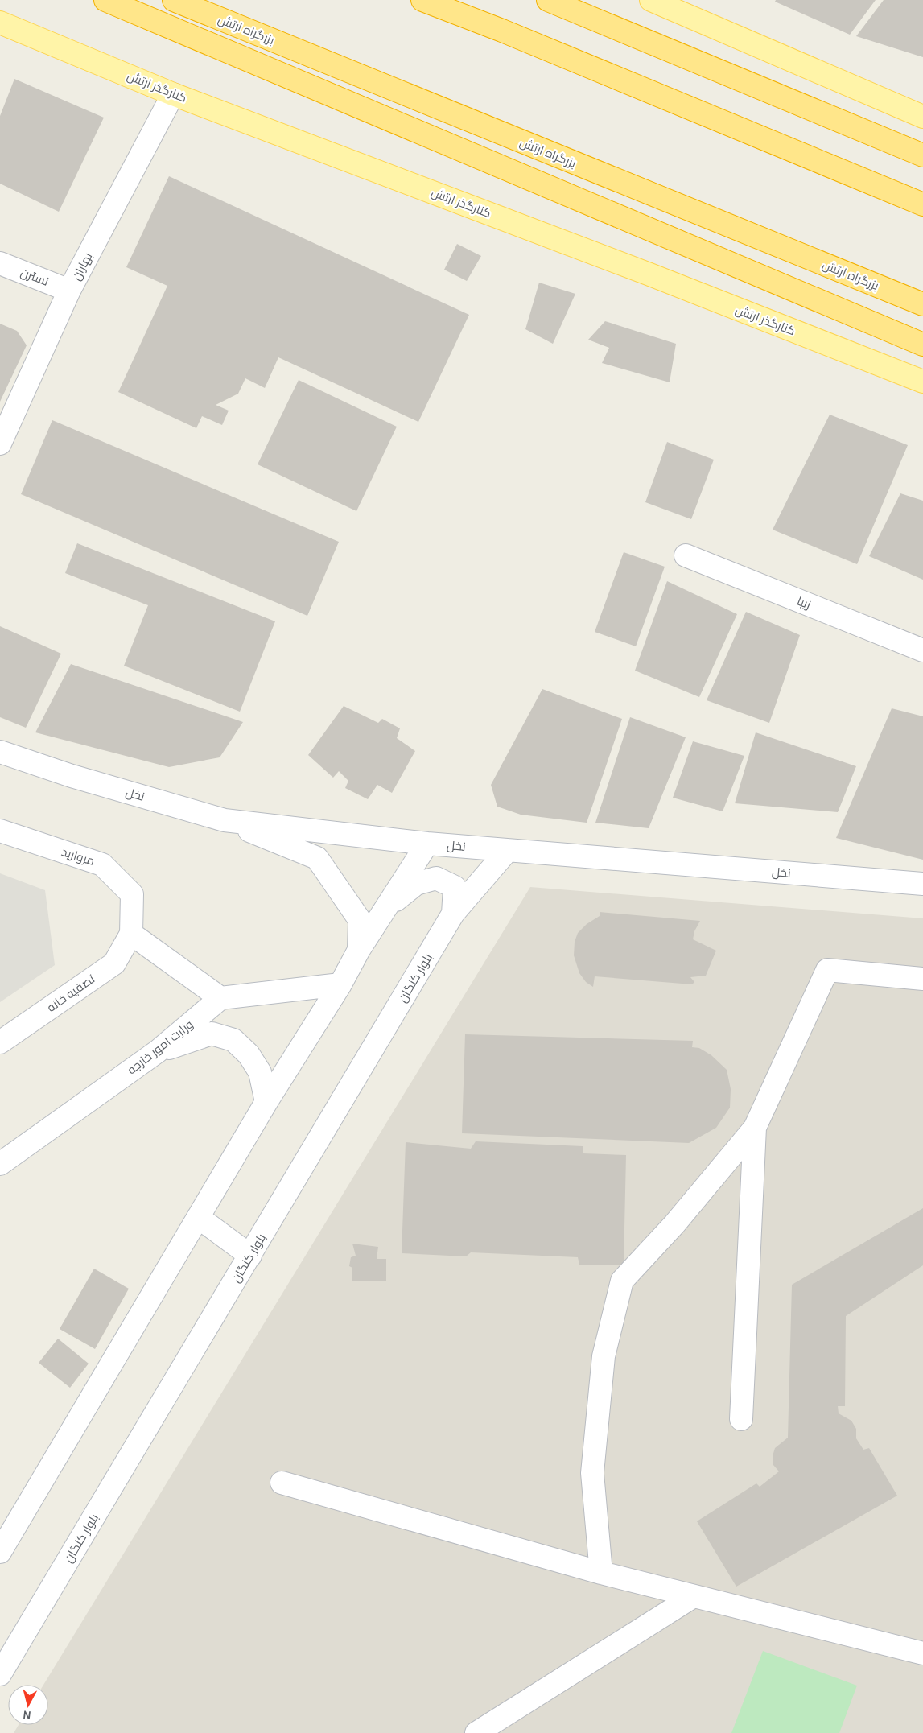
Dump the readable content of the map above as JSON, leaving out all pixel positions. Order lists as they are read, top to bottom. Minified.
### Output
{"streets":{"highway":["بزرگراه ارتش"],"main road":["کنارگذر ارتش","بهاران","نسترن","زیبا","نخل","مروارید","بلوار کنگان","تصفیه خانه","وزارت امور خارجه"]},"crossings":[["کنارگذر ارتش","بهاران"],["بهاران","نسترن"],["نخل","بلوار کنگان"],["مروارید","تصفیه خانه"]],"north":"bottom"}
